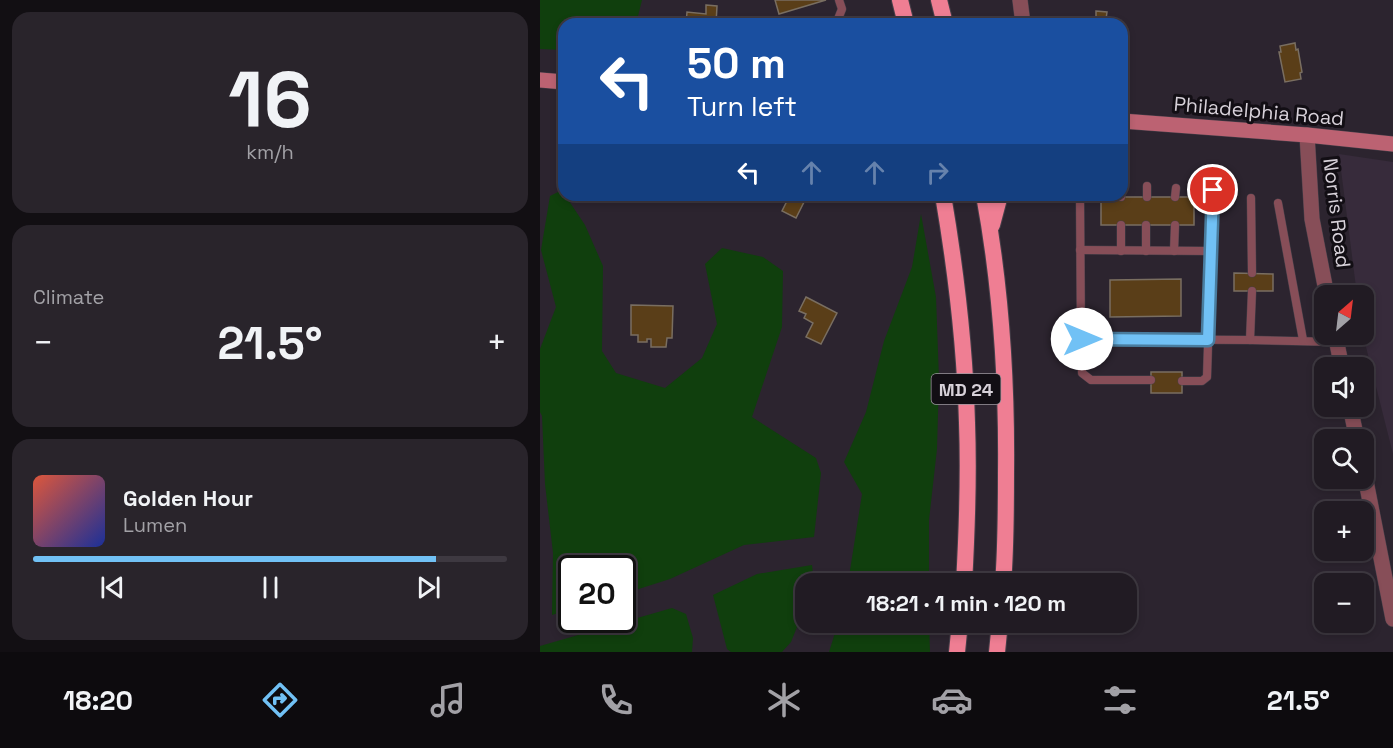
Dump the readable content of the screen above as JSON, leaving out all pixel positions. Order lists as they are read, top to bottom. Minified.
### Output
{"streets":{"highway":["MD 24"],"main road":["Philadelphia Road"],"street":["Norris Road"]},"crossings":[["Philadelphia Road","Norris Road"]],"north":"top right","page":{"tile":[["16","km/h"],"Climate"],"turn":["50 m","Turn left"],"map_buttons":["+","−"],"heat":["−","21.5°","+"],"song":["Golden Hour","Lumen"],"limit":"20","trip":"18:21 · 1 min · 120 m","tabs":["18:20","21.5°"]}}
